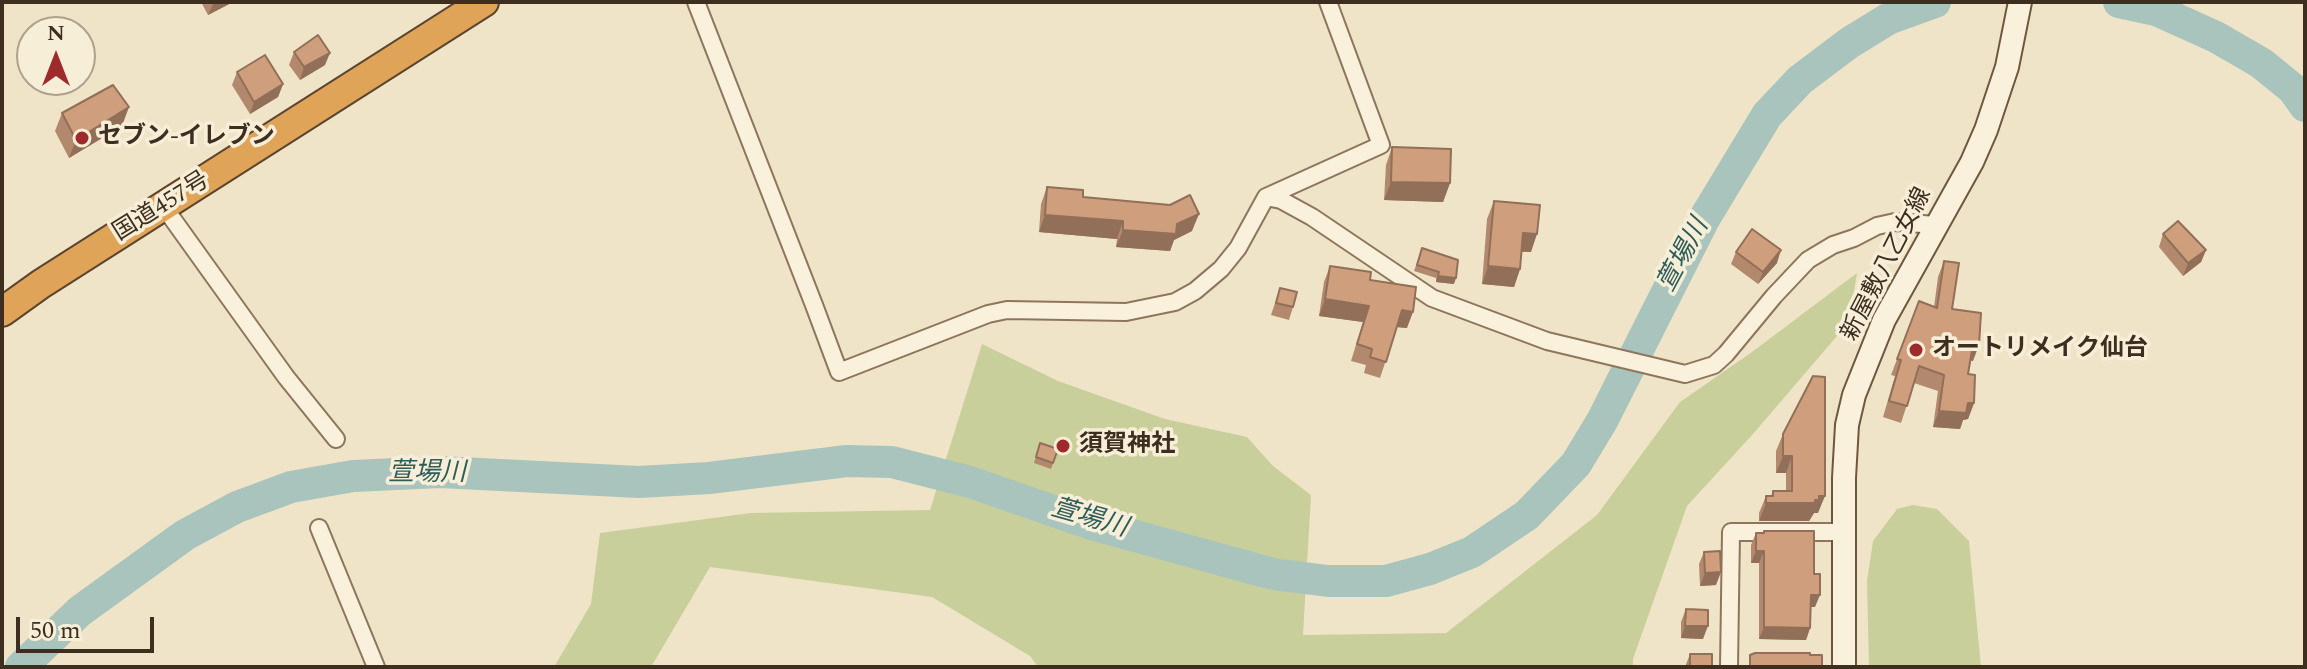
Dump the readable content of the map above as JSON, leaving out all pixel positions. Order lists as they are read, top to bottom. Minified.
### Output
{"streets":{"highway":["国道457号"],"street":["新屋敷八乙女線"]},"water":["萱場川"],"places":["セブン-イレブン","オートリメイク仙台","須賀神社"],"scale_bar":"50 m","north":"top"}
